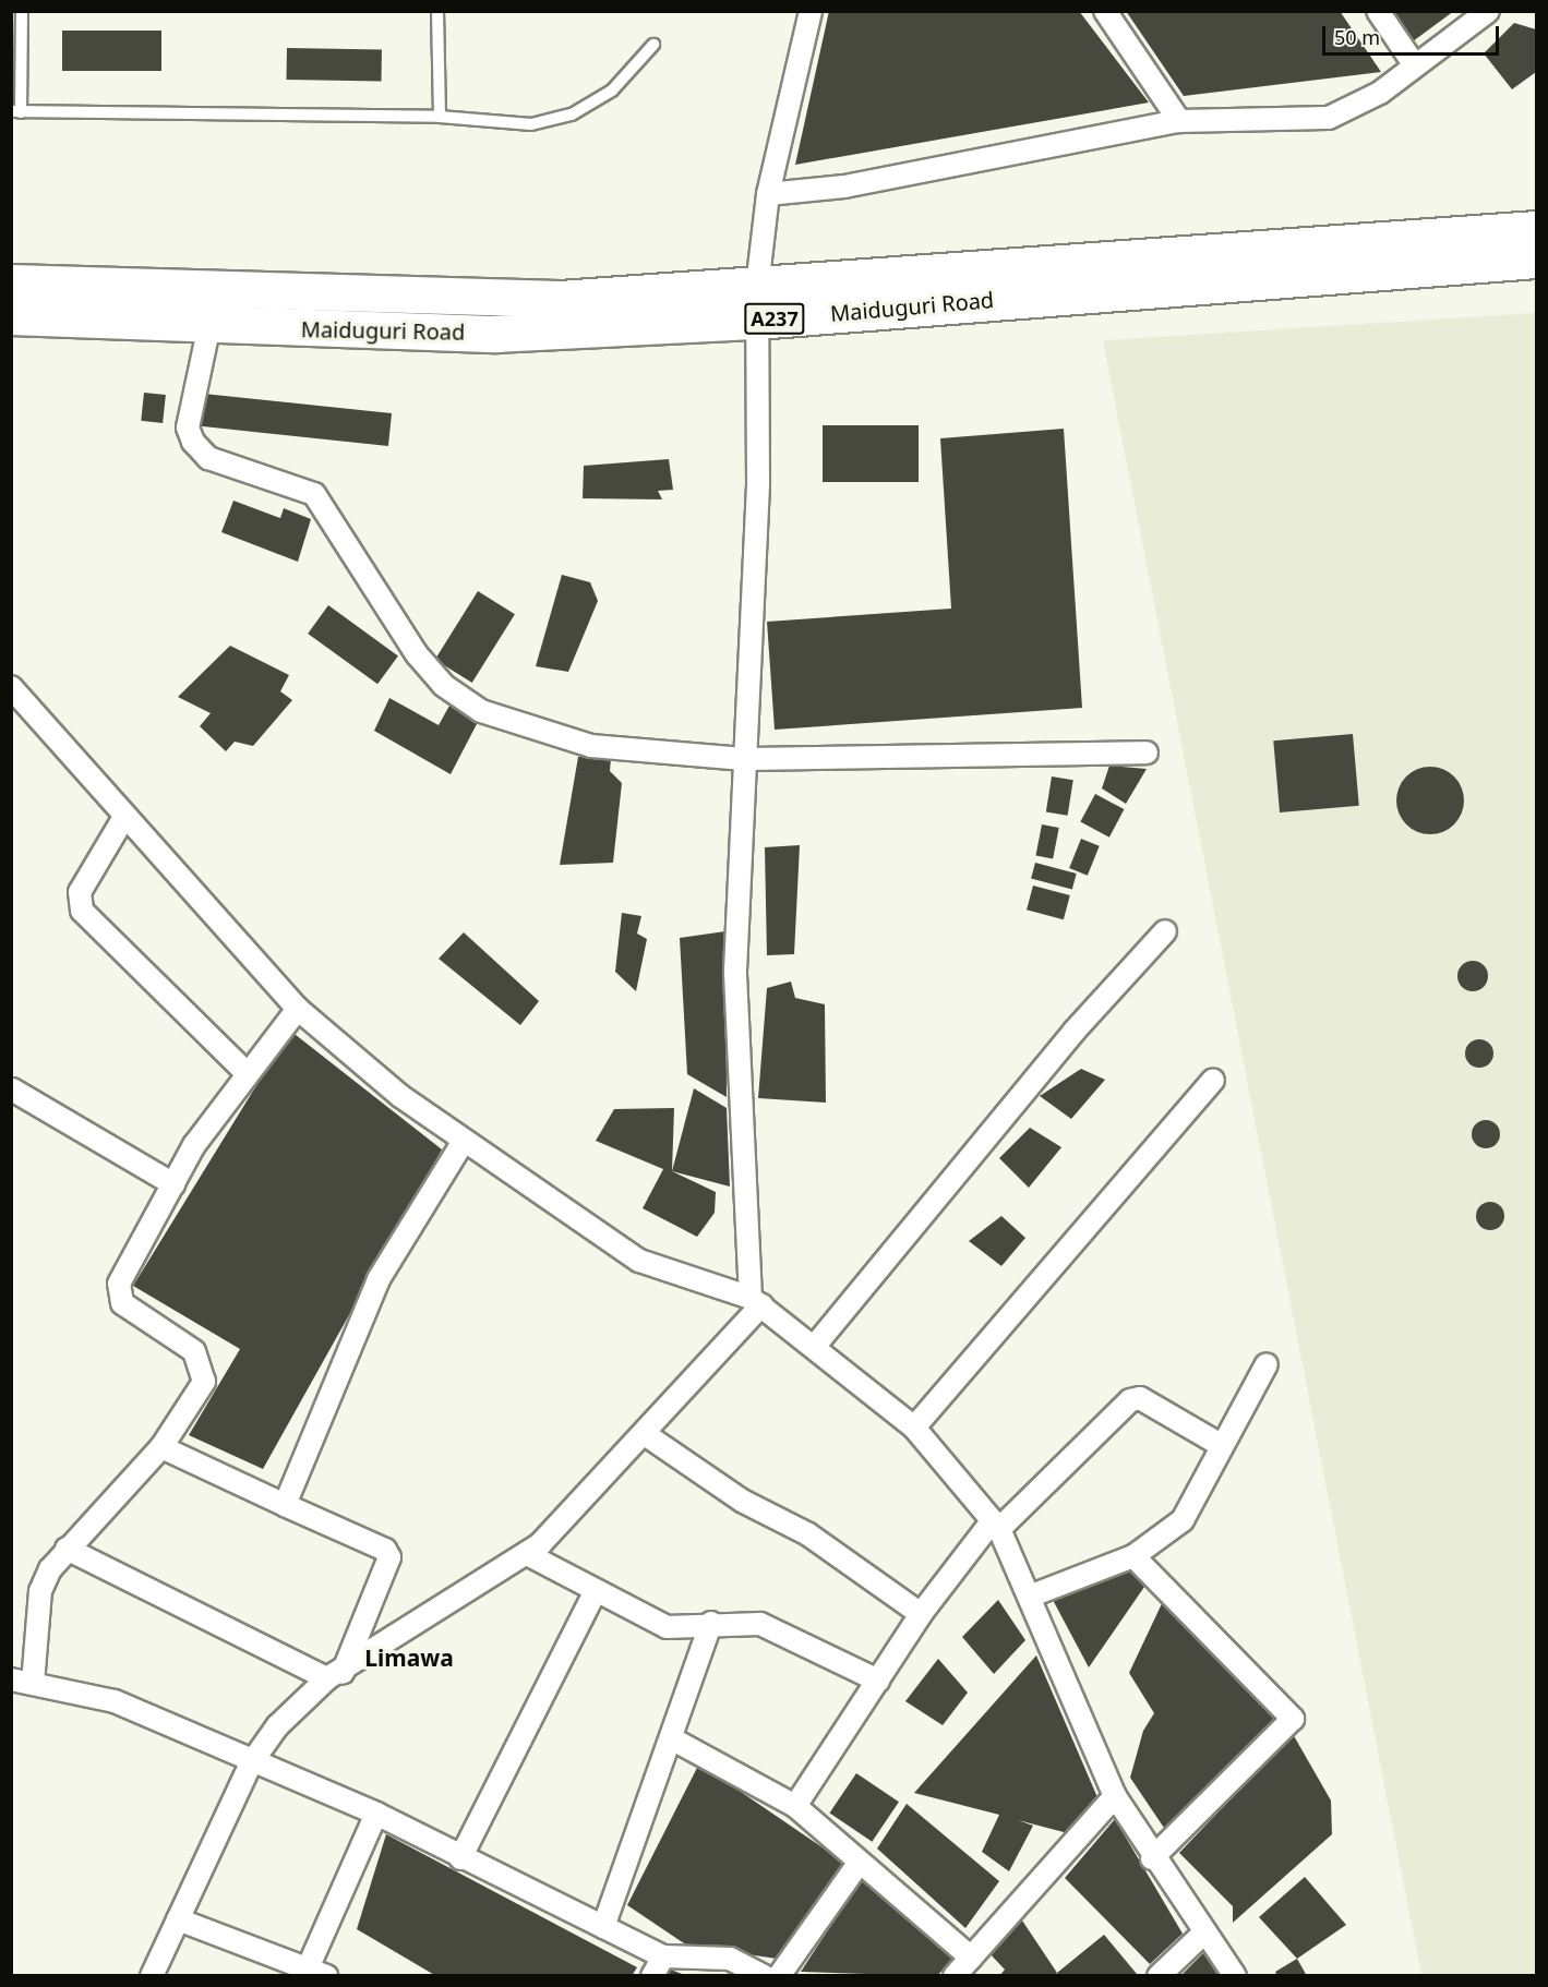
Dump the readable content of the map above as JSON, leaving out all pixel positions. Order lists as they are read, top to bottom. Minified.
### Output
{"streets":{"highway":["Maiduguri Road","A237"]},"districts":["Limawa"],"scale_bar":"50 m"}
